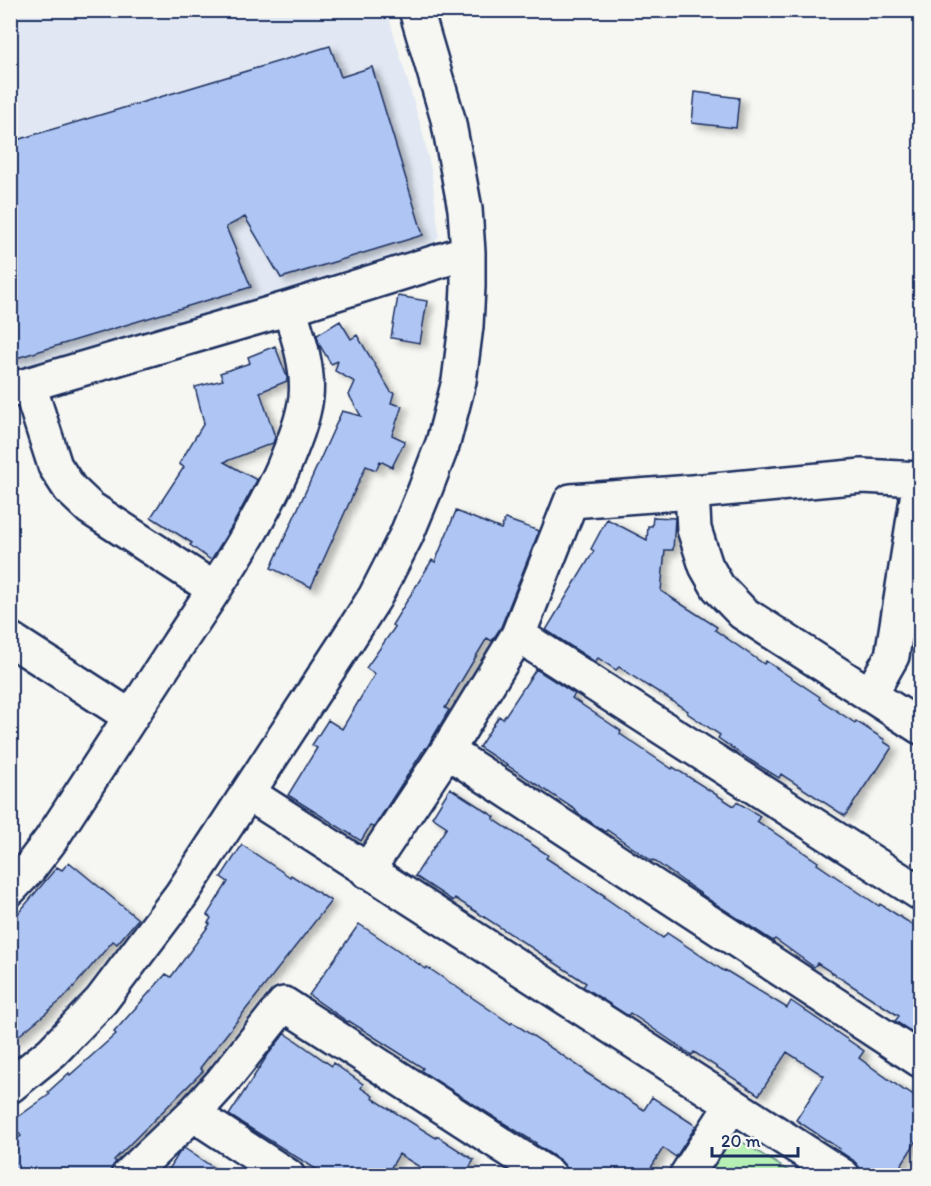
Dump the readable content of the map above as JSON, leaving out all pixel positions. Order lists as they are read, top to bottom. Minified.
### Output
{"scale_bar":"20 m"}
